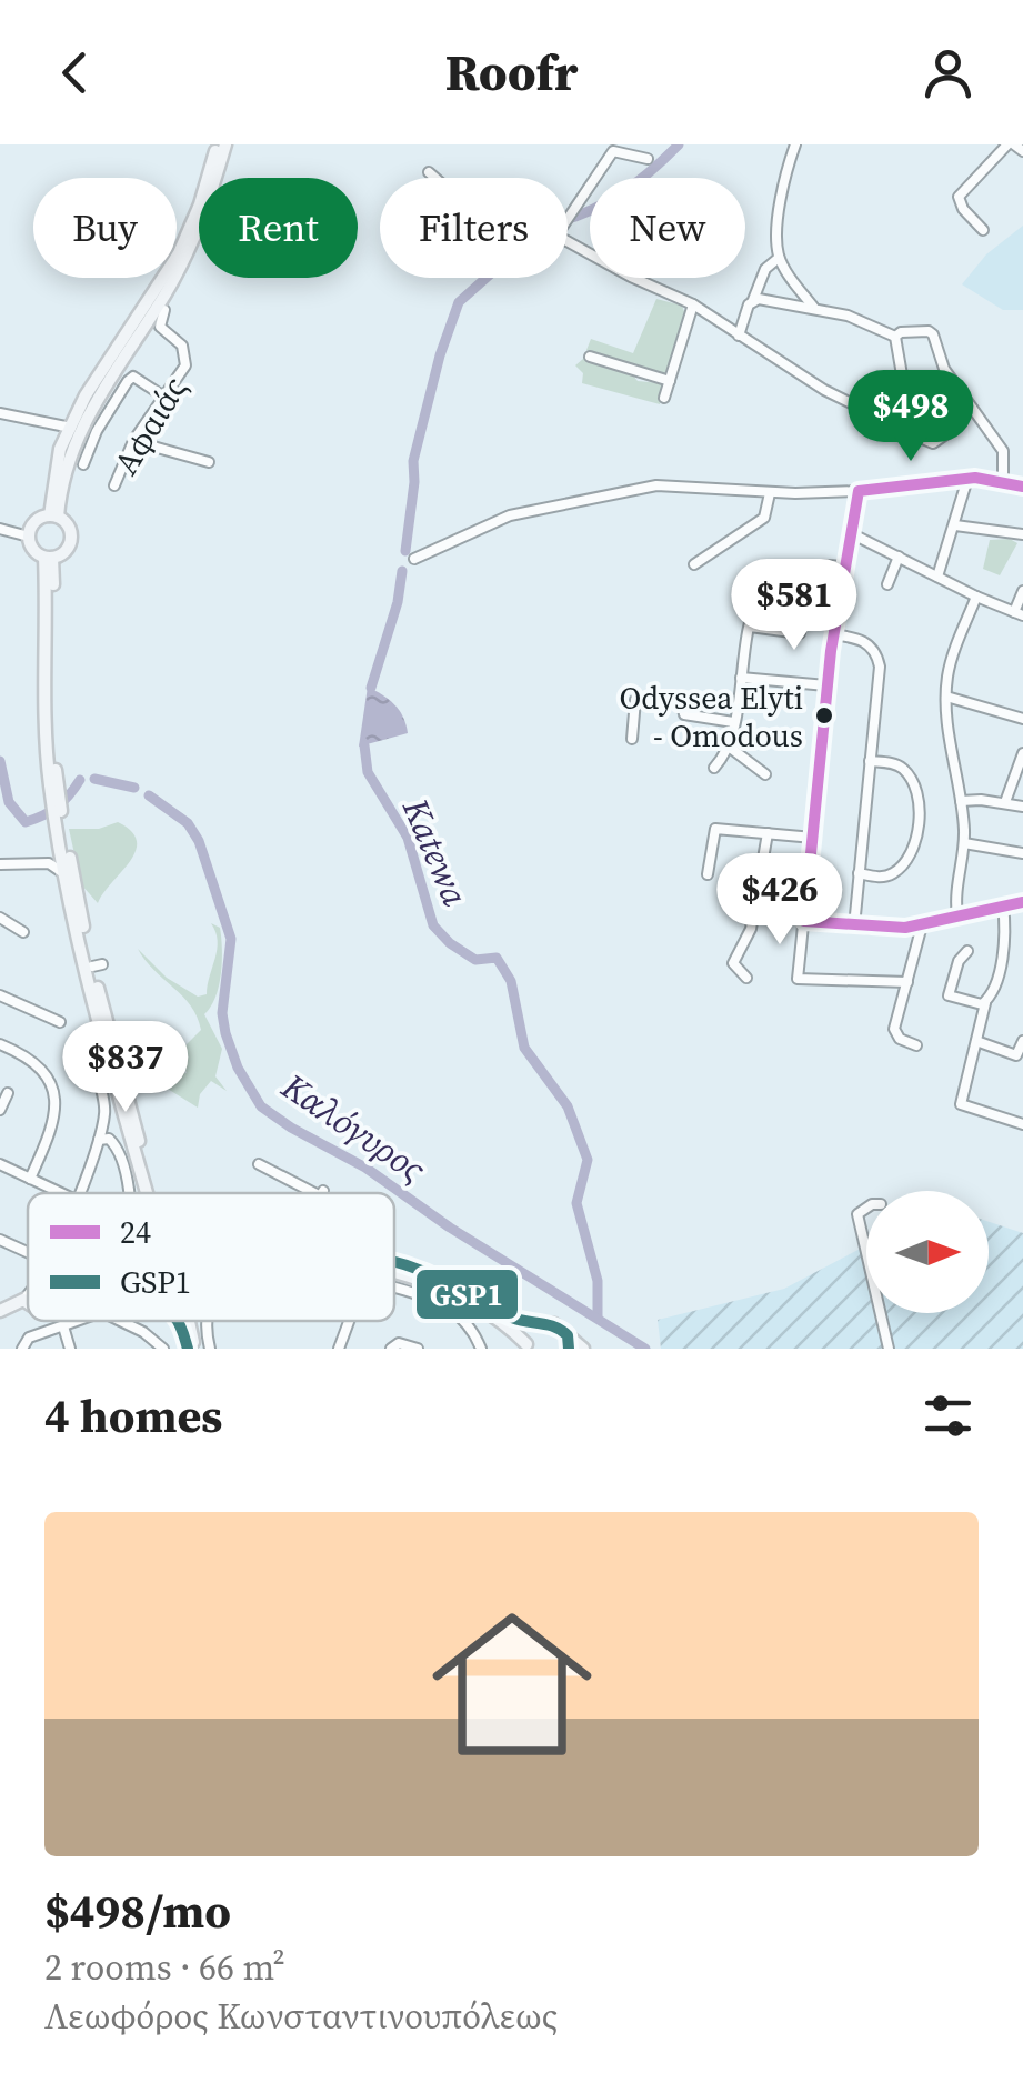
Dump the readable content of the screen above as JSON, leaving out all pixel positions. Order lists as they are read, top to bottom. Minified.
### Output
{"streets":{"street":["Αφαιάς"]},"water":["Katewa","Καλόγυρος"],"places":["Odyssea Elyti - Omodous"],"lines":["transit line 24","transit line GSP1"],"legend":["24","GSP1"],"north":"right","page":{"header":"Roofr","chip":["Buy","Rent","Filters","New"],"price":["$498","$581","$426","$837"],"heading":"4 homes","list":[{"name":"$498/mo","note":"2 rooms · 66 m² · Λεωφόρος Κωνσταντινουπόλεως"}]}}
